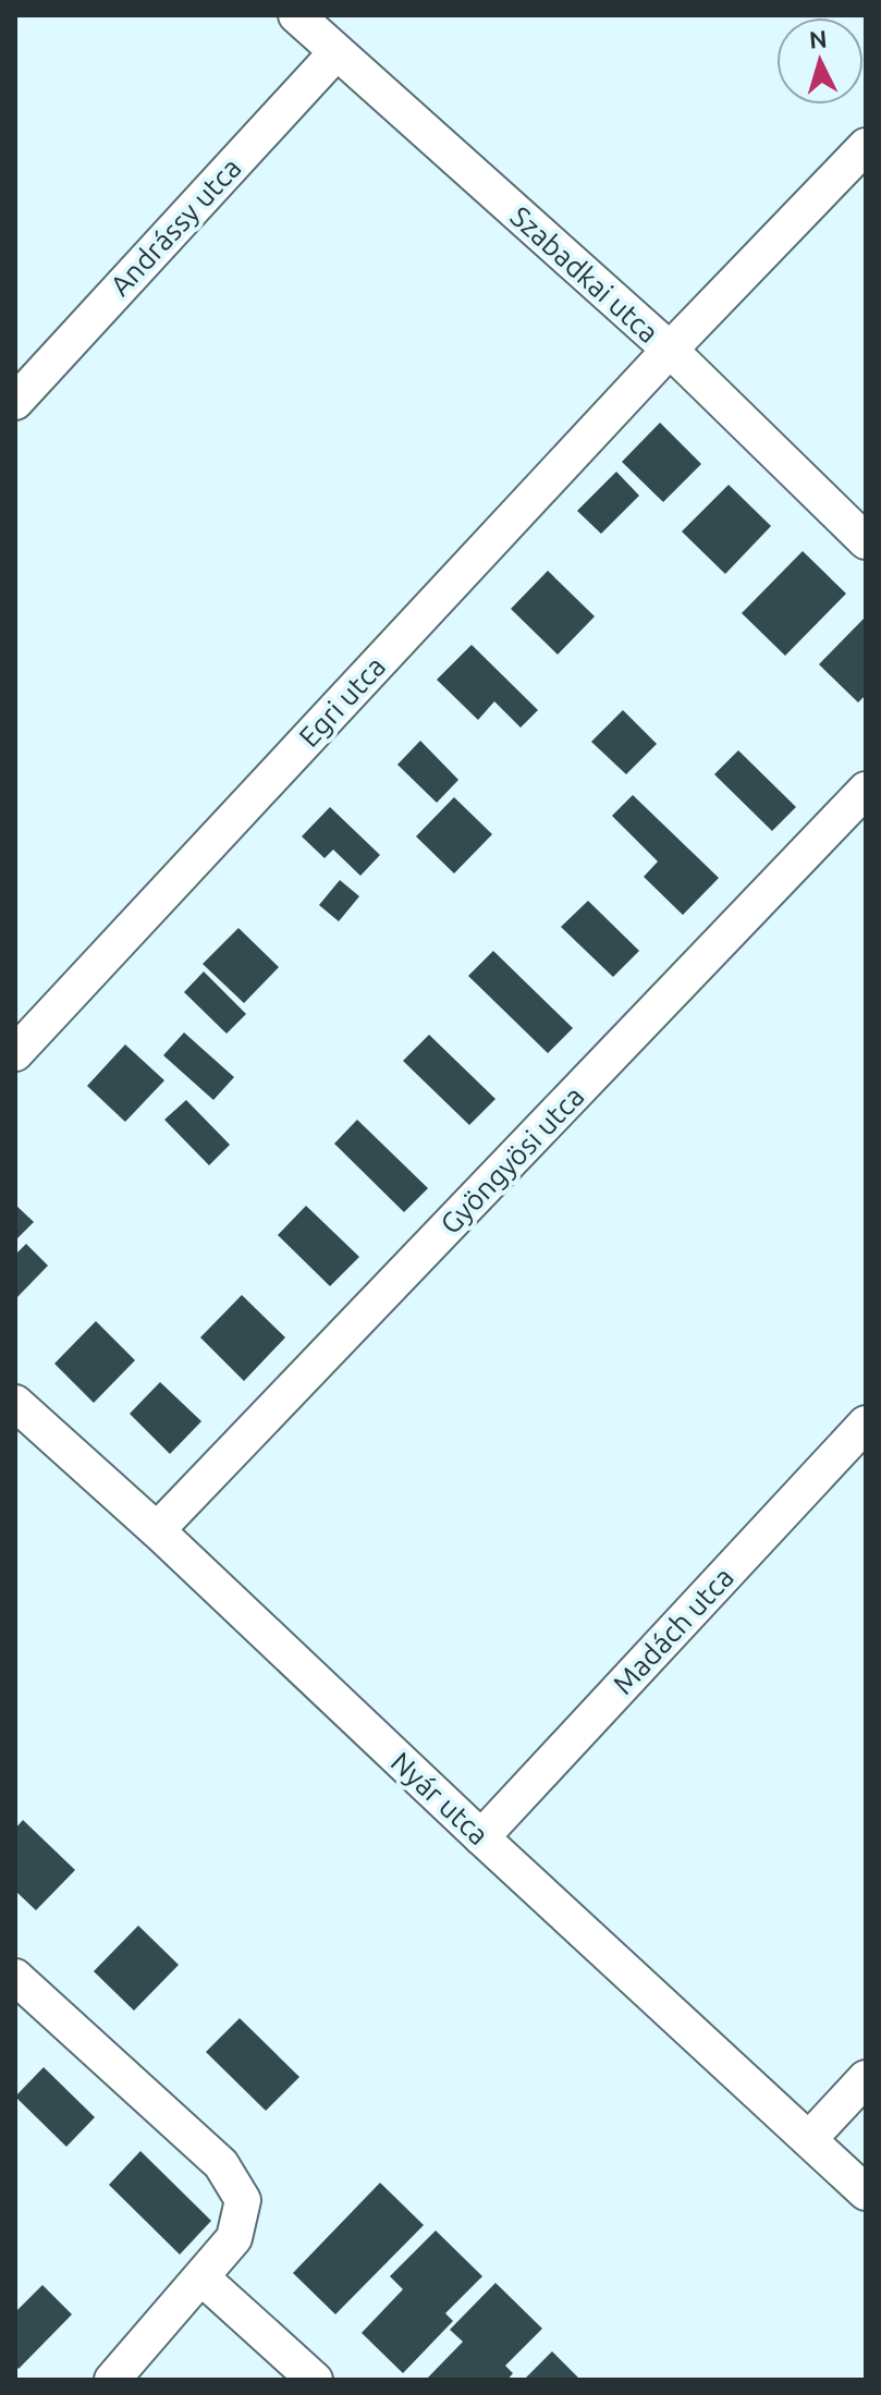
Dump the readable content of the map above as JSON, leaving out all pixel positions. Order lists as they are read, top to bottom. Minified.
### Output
{"streets":{"street":["Andrássy utca","Szabadkai utca","Egri utca","Gyöngyösi utca","Madách utca","Nyár utca"]},"crossings":[["Andrássy utca","Szabadkai utca"],["Szabadkai utca","Egri utca"],["Gyöngyösi utca","Nyár utca"],["Madách utca","Nyár utca"]],"north":"top"}
